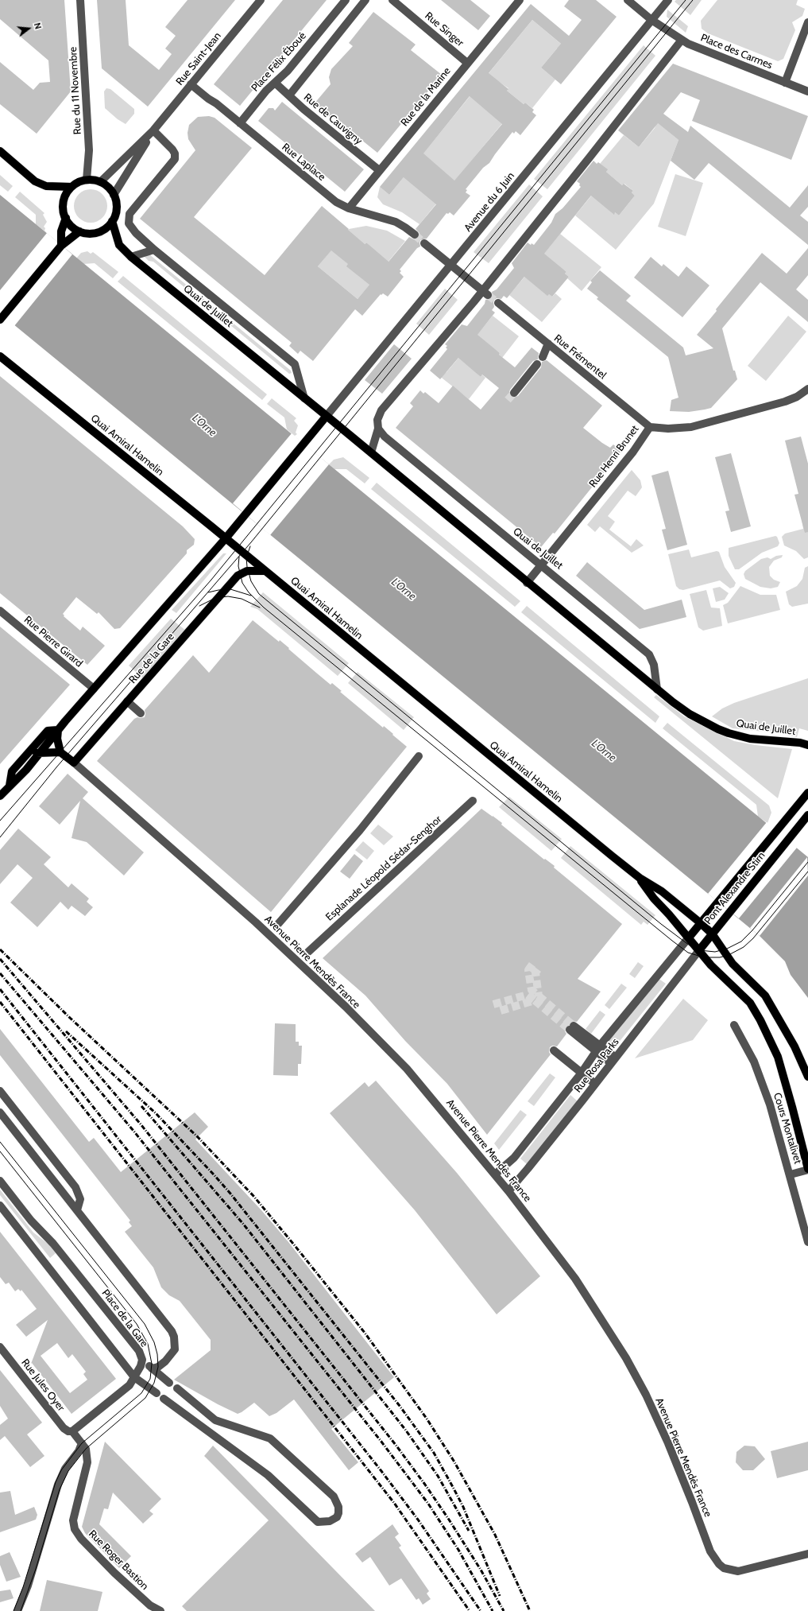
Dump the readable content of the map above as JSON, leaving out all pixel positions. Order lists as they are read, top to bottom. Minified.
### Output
{"streets":{"main road":["Quai de Juillet","Quai Amiral Hamelin","Rue de la Gare","Pont Alexandre Stirn","Cours Montalivet"],"street":["Rue Singer","Place des Carmes","Rue Saint-Jean","Place Félix Éboué","Rue du 11 Novembre","Rue de la Marine","Rue de Cauvigny","Rue Laplace","Avenue du 6 Juin","Rue Frémentel","Rue Henri Brunet","Rue Pierre Girard","Esplanade Léopold Sédar-Senghor","Avenue Pierre Mendès France","Rue Rosa Parks","Place de la Gare","Rue Jules Oyer","Rue Roger Bastion"]},"crossings":[["Rue Singer","Rue de la Marine"],["Place des Carmes","Avenue du 6 Juin"],["Rue Saint-Jean","Rue du 11 Novembre"],["Rue Saint-Jean","Rue Laplace"],["Rue Saint-Jean","Quai de Juillet"],["Place Félix Éboué","Rue de Cauvigny"],["Place Félix Éboué","Rue Laplace"],["Rue du 11 Novembre","Quai de Juillet"],["Rue de la Marine","Rue de Cauvigny"],["Rue de la Marine","Rue Laplace"],["Avenue du 6 Juin","Quai de Juillet"],["Quai de Juillet","Rue Henri Brunet"],["Rue Frémentel","Rue Henri Brunet"],["Quai Amiral Hamelin","Rue de la Gare"],["Quai Amiral Hamelin","Pont Alexandre Stirn"],["Quai Amiral Hamelin","Rue Rosa Parks"],["Quai Amiral Hamelin","Cours Montalivet"],["Rue de la Gare","Avenue Pierre Mendès France"],["Pont Alexandre Stirn","Rue Rosa Parks"],["Pont Alexandre Stirn","Cours Montalivet"],["Avenue Pierre Mendès France","Rue Rosa Parks"],["Rue Rosa Parks","Cours Montalivet"],["Rue Jules Oyer","Rue Roger Bastion"]],"water":["L'Orne"],"north":"right"}
